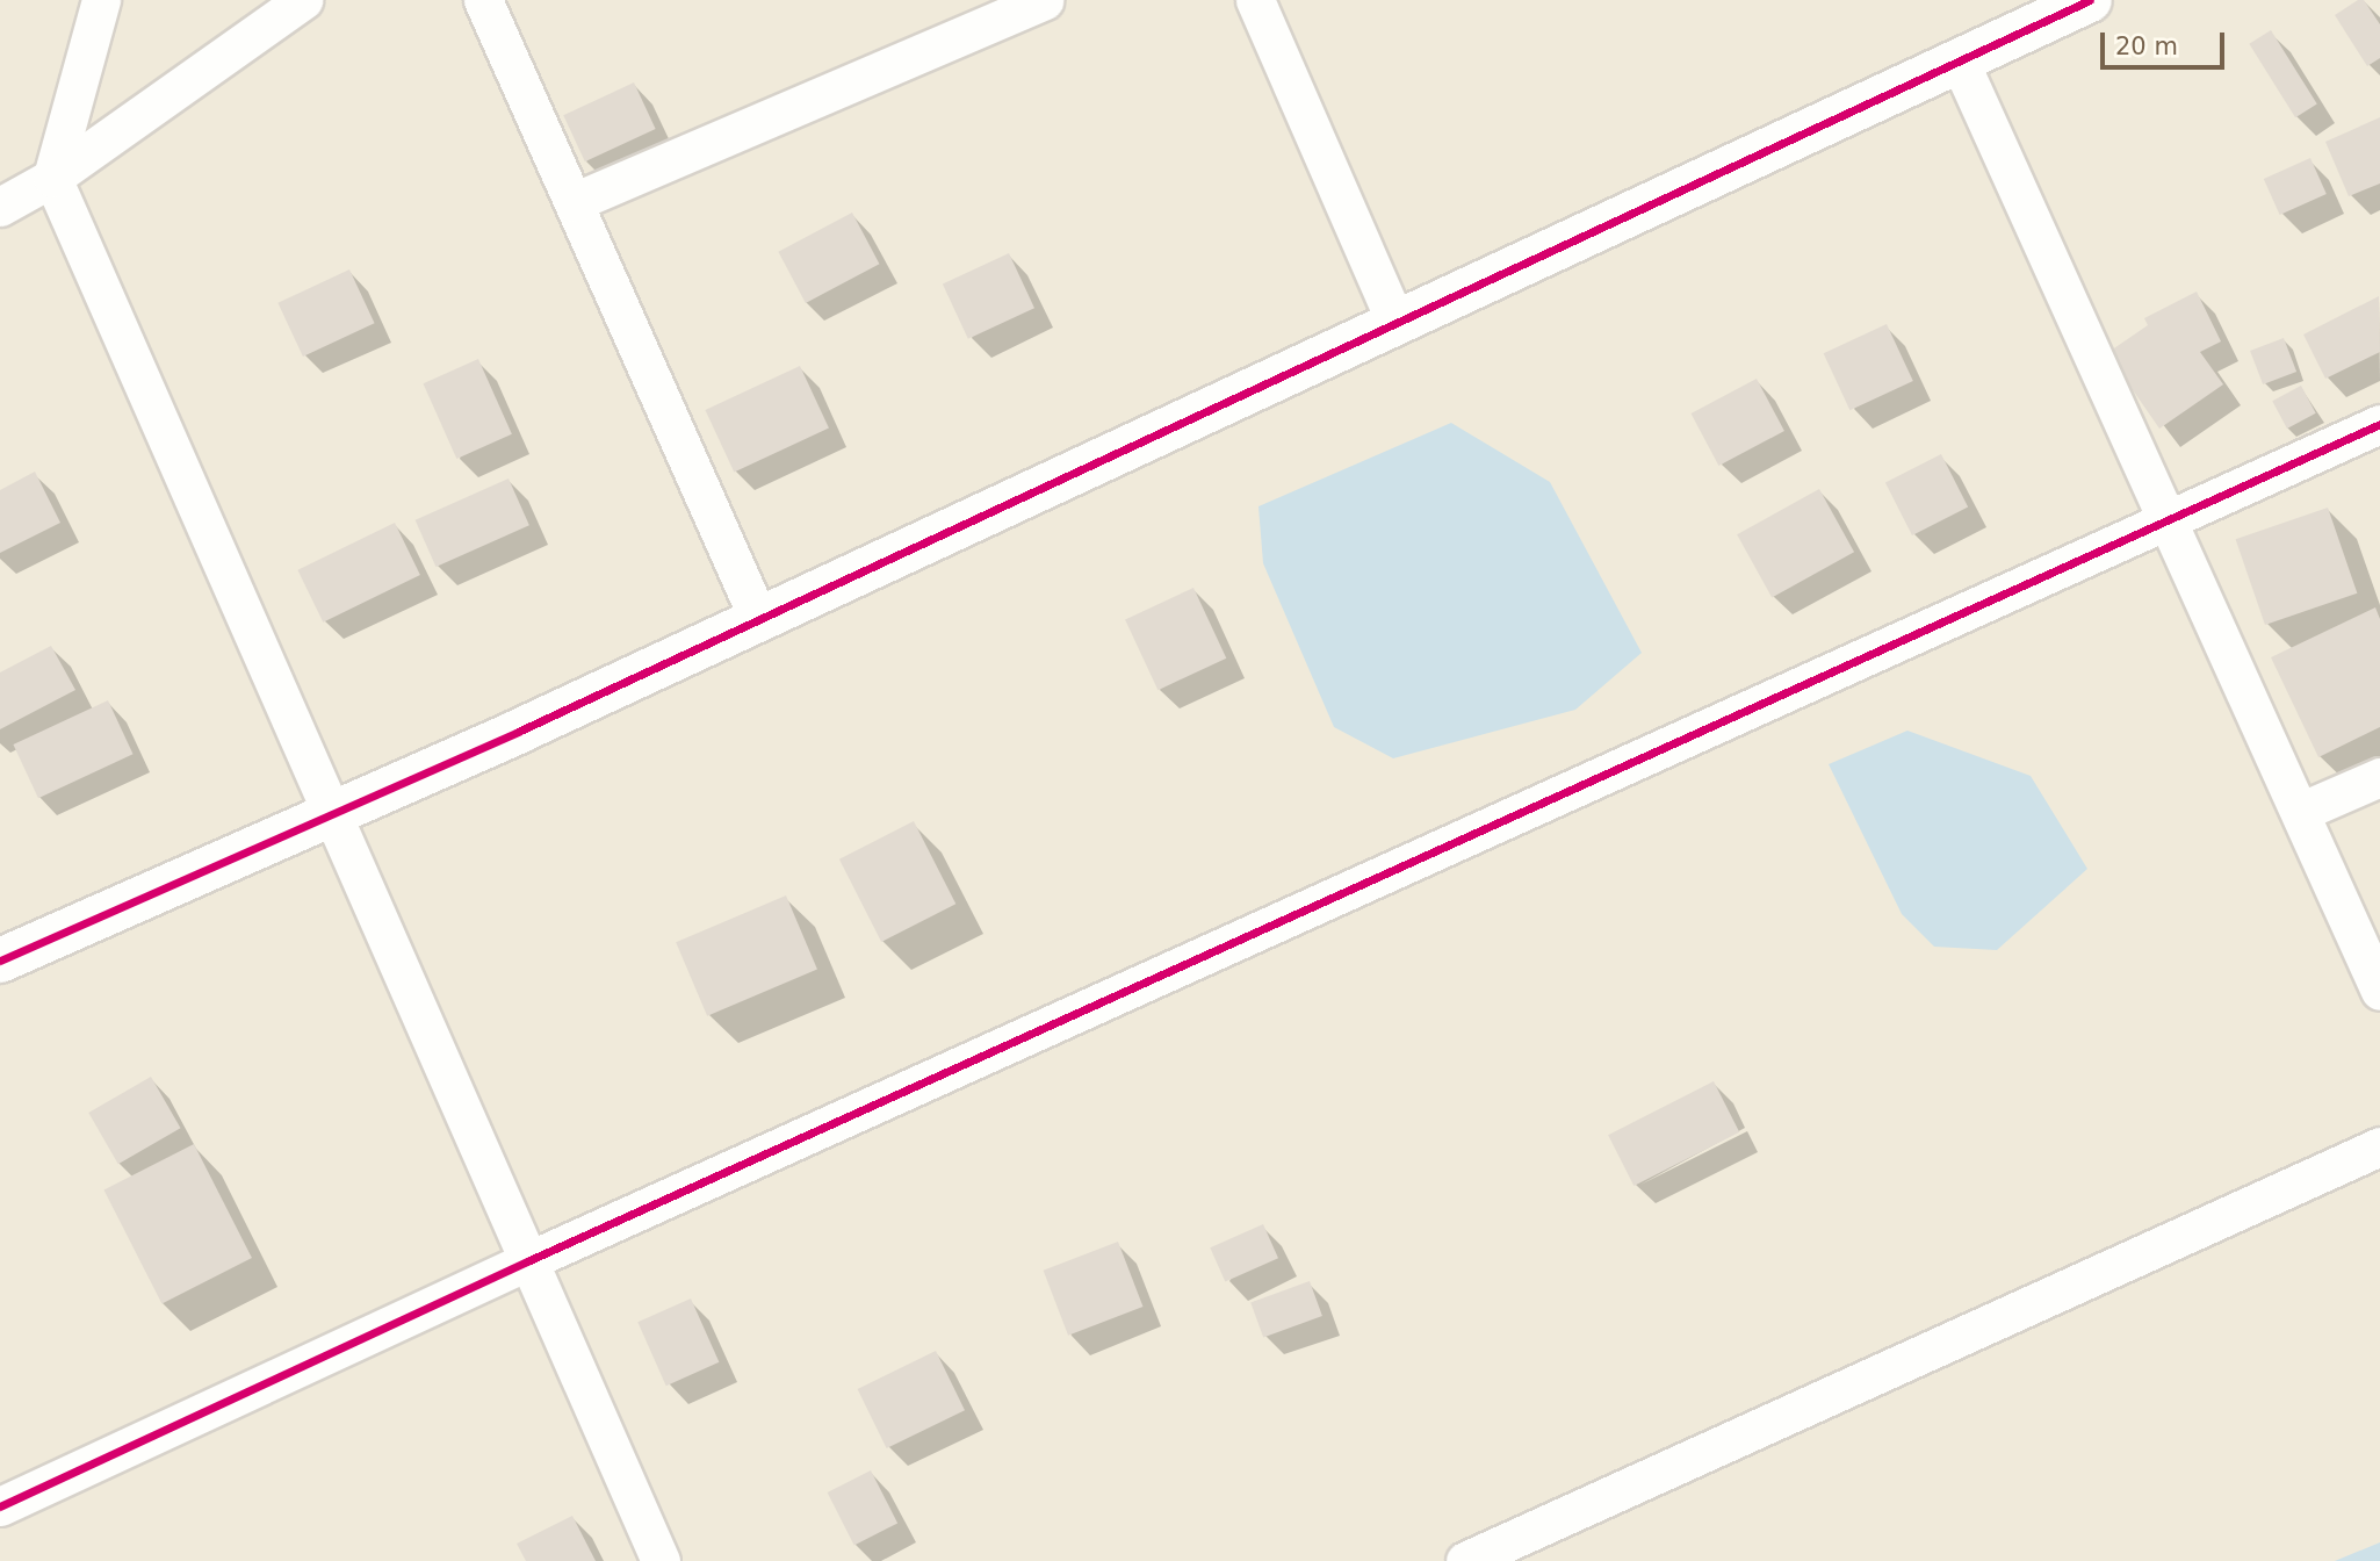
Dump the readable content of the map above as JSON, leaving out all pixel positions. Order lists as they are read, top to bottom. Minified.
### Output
{"scale_bar":"20 m"}
